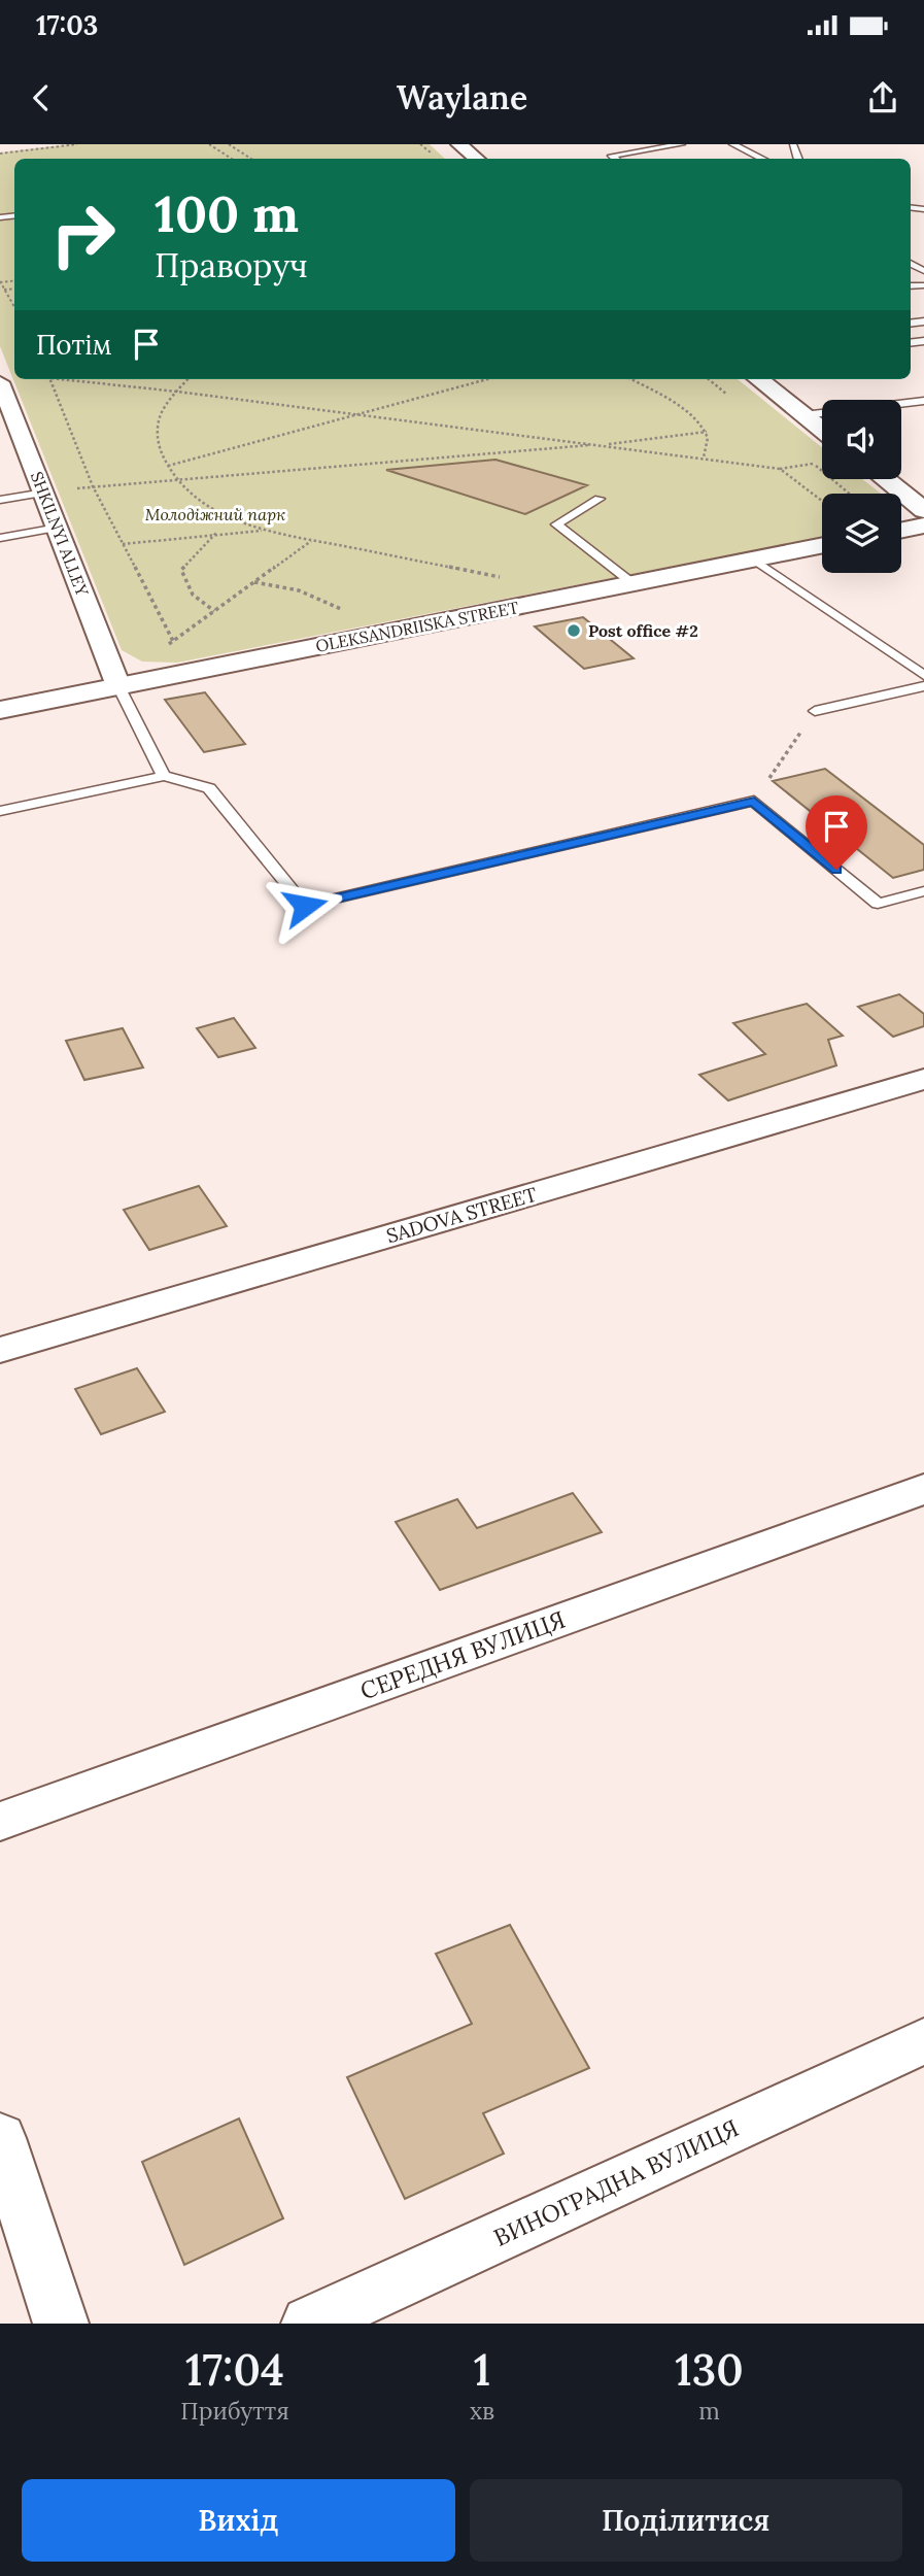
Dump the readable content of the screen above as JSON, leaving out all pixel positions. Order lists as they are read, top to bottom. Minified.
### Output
{"streets":{"main road":["OLEKSANDRIISKA STREET"],"street":["SHKILNYI ALLEY","SADOVA STREET","СЕРЕДНЯ ВУЛИЦЯ","ВИНОГРАДНА ВУЛИЦЯ"]},"crossings":[["SHKILNYI ALLEY","OLEKSANDRIISKA STREET"]],"parks":["Молодіжний парк"],"places":["Post office #2"],"page":{"status":"17:03","header":"Waylane","turn":["100 m","Праворуч"],"then":"Потім","eta":["17:04","Прибуття","1","хв","130","m"],"buttons":["Вихід","Поділитися"]}}
